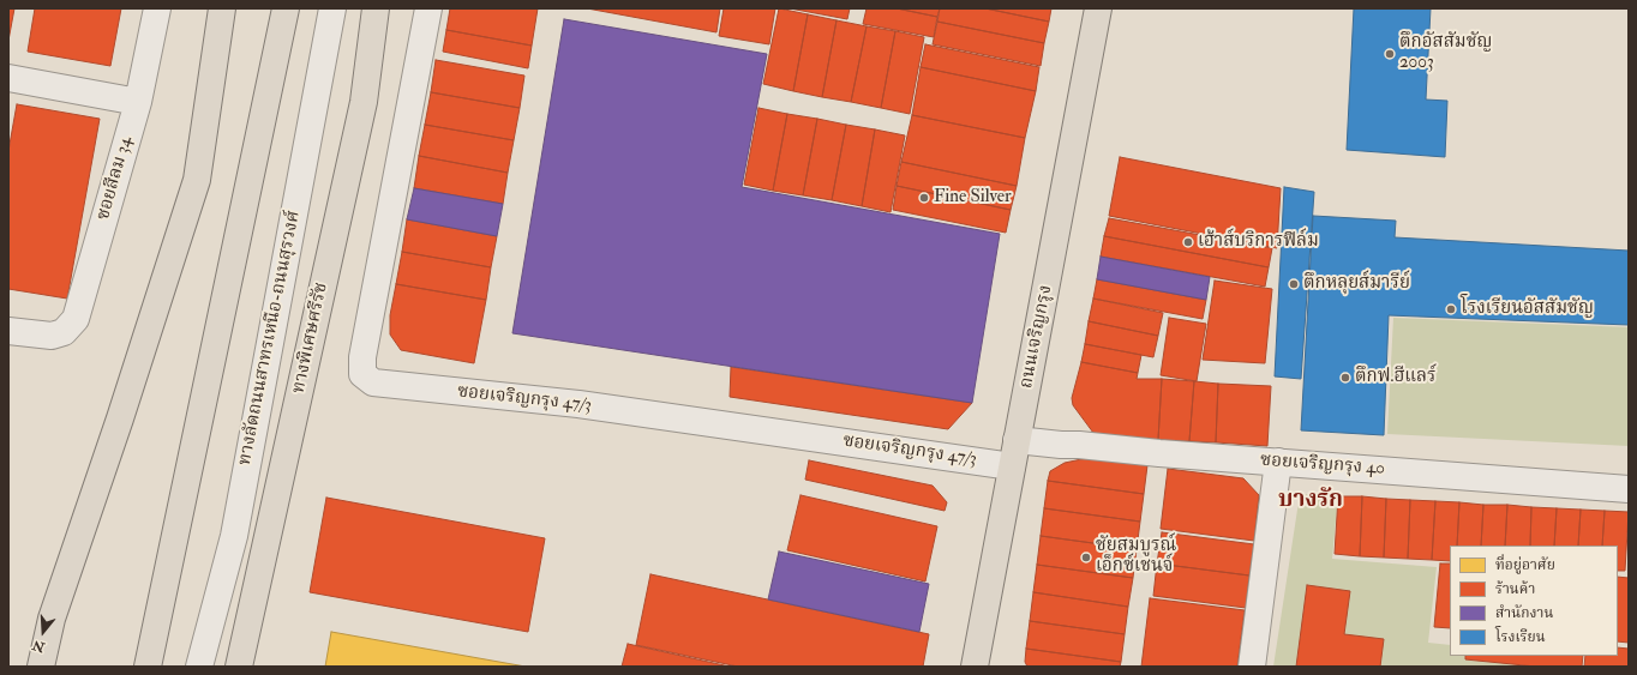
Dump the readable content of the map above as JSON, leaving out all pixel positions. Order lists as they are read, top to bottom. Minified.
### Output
{"streets":{"main road":["ถนนเจริญกรุง","ทางพิเศษศรีรัช"],"street":["ซอยสีลม 34","ทางลัดถนนสาทรเหนือ-ถนนสุรวงศ์","ซอยเจริญกรุง 47/3","ซอยเจริญกรุง 40"]},"crossings":[["ถนนเจริญกรุง","ซอยเจริญกรุง 47/3"],["ถนนเจริญกรุง","ซอยเจริญกรุง 40"]],"districts":["บางรัก"],"places":["ตึกอัสสัมชัญ 2003","Fine Silver","เฮ้าส์บริการฟิล์ม","ตึกหลุยส์มารีย์","โรงเรียนอัสสัมชัญ","ตึกฟ.ฮีแลร์","ชัยสมบูรณ์ เอ็กซ์เชนจ์"],"legend":["ที่อยู่อาศัย","ร้านค้า","สำนักงาน","โรงเรียน"],"north":"bottom"}
